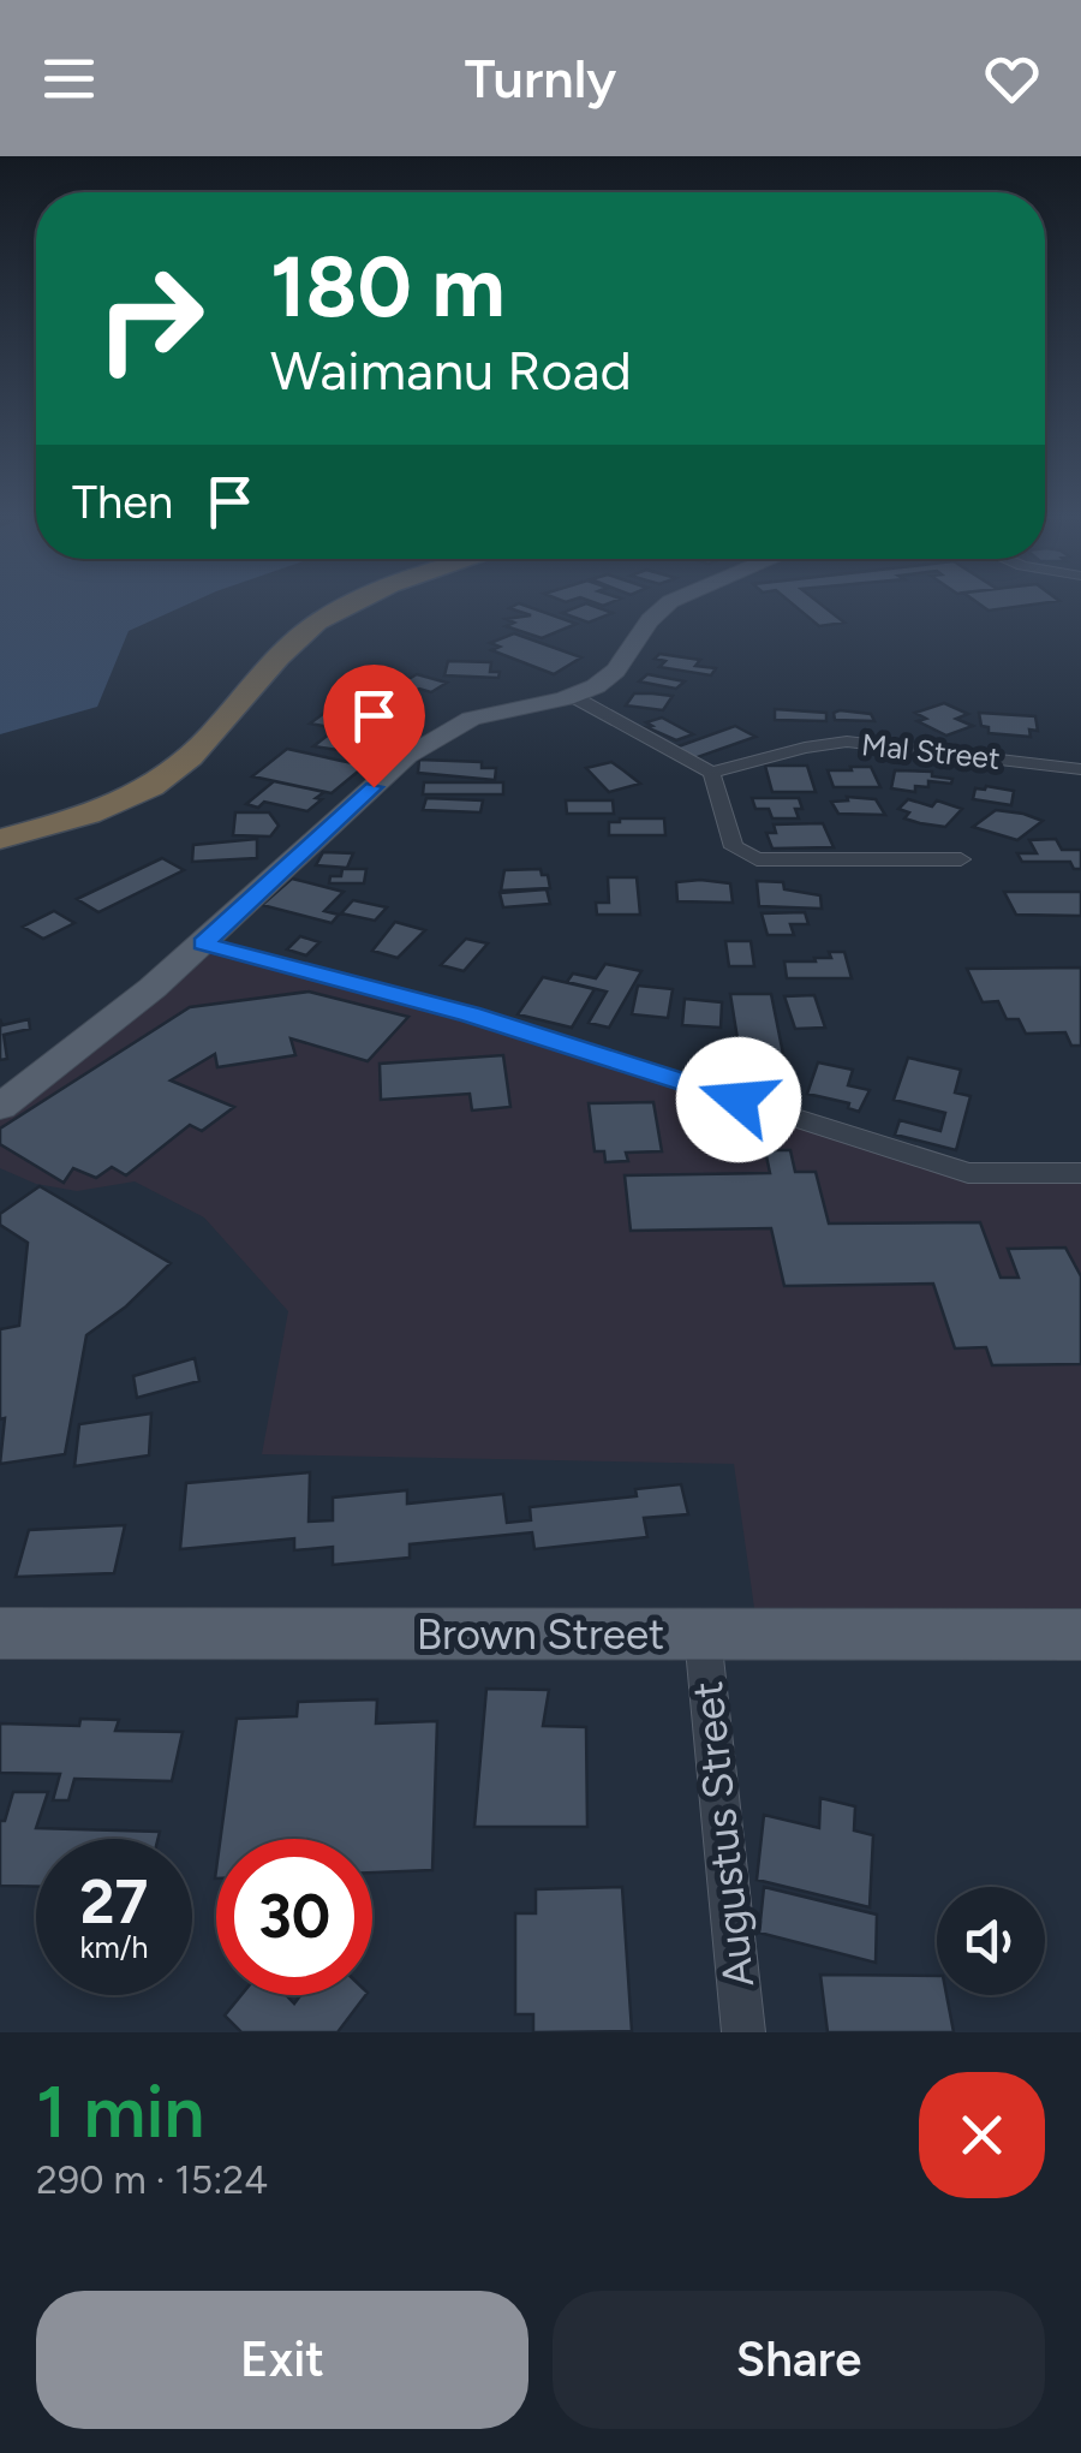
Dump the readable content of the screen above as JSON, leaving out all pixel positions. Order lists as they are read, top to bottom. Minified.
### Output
{"streets":{"main road":["Brown Street"],"street":["Mal Street","Augustus Street"]},"crossings":[["Brown Street","Augustus Street"]],"page":{"header":"Turnly","turn":["180 m","Waimanu Road"],"then":"Then","speed":"27 km/h","limit":"30","heading":["1 min","290 m · 15:24"],"buttons":["Exit","Share"]}}
